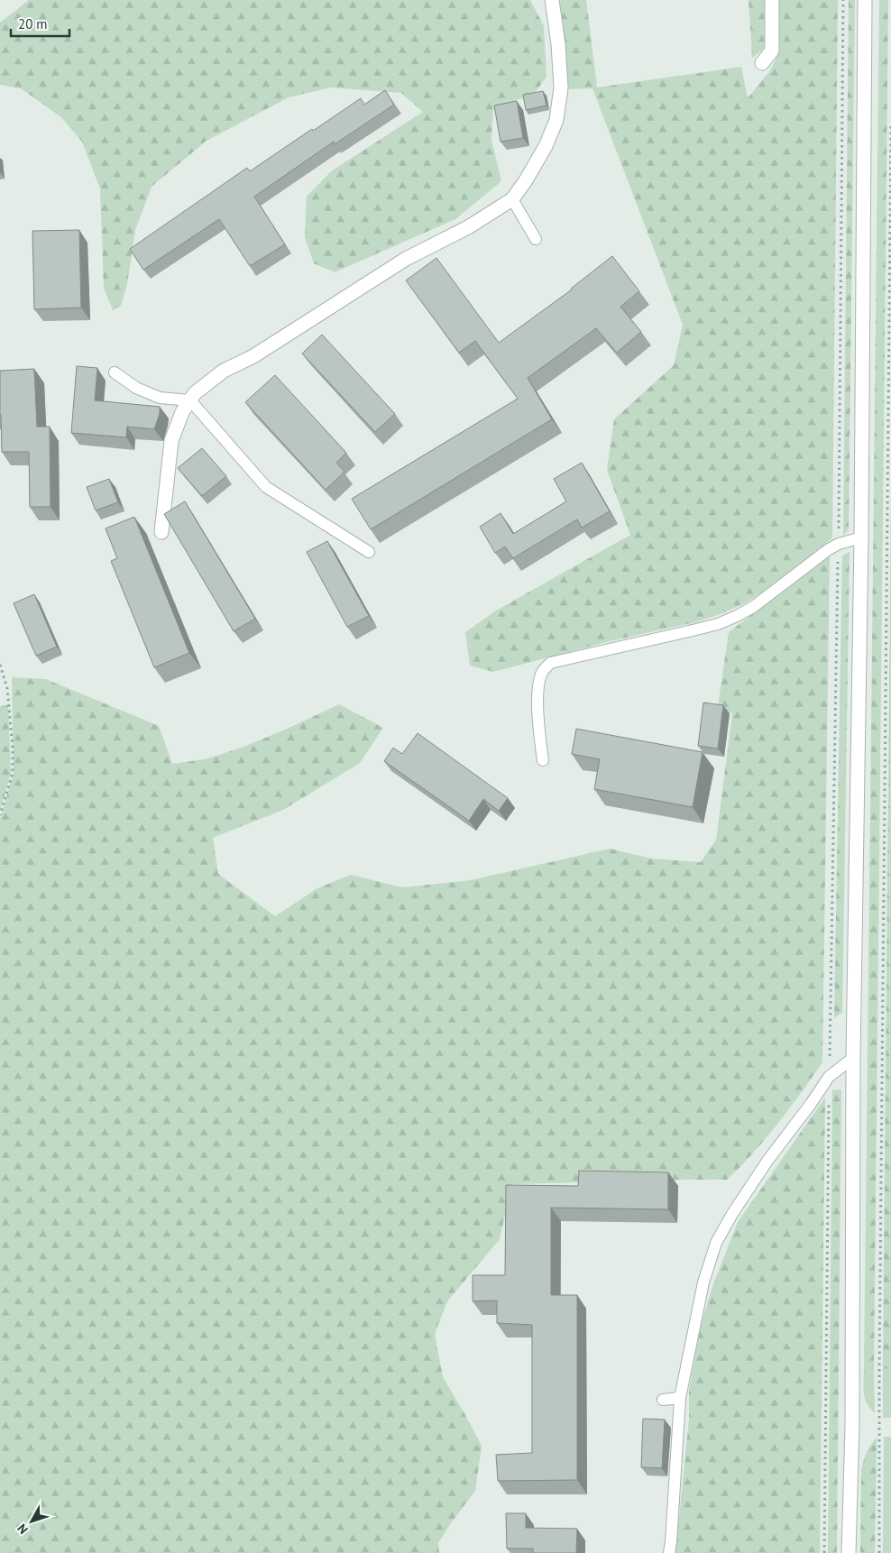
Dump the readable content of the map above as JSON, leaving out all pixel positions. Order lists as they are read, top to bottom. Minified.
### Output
{"scale_bar":"20 m","north":"bottom left"}
